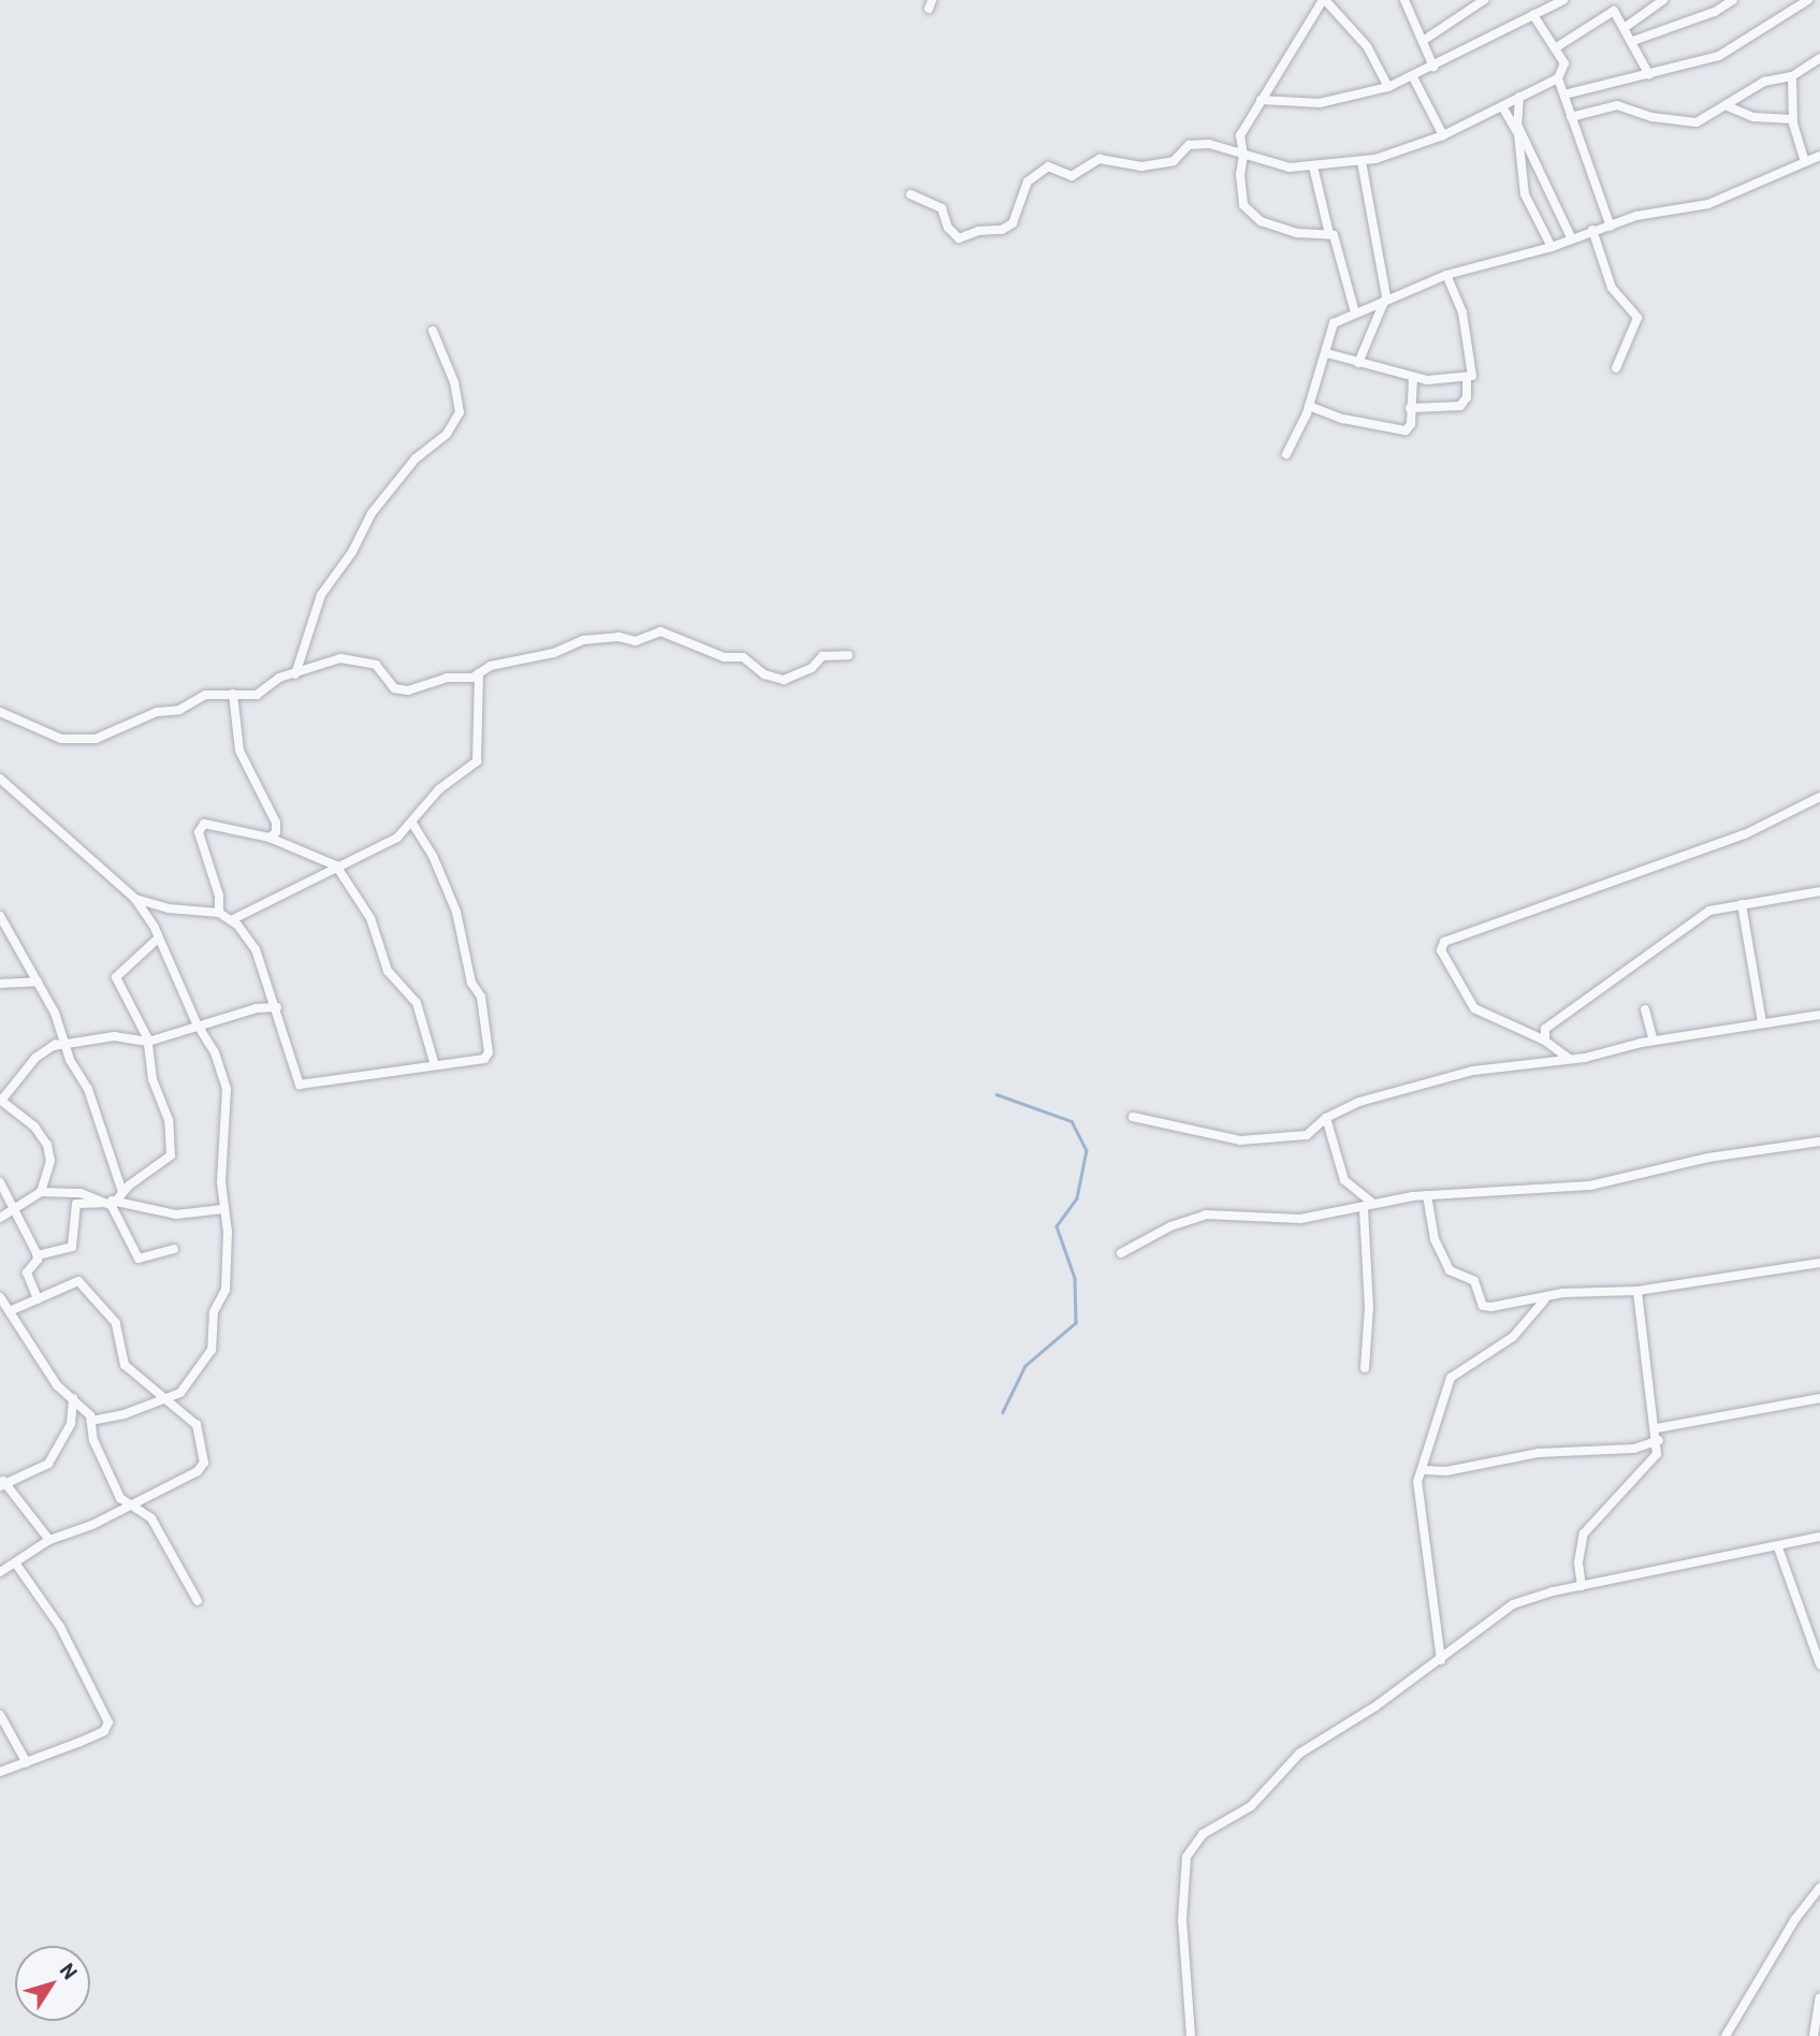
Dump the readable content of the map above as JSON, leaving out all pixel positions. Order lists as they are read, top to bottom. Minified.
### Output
{"north":"top right"}
